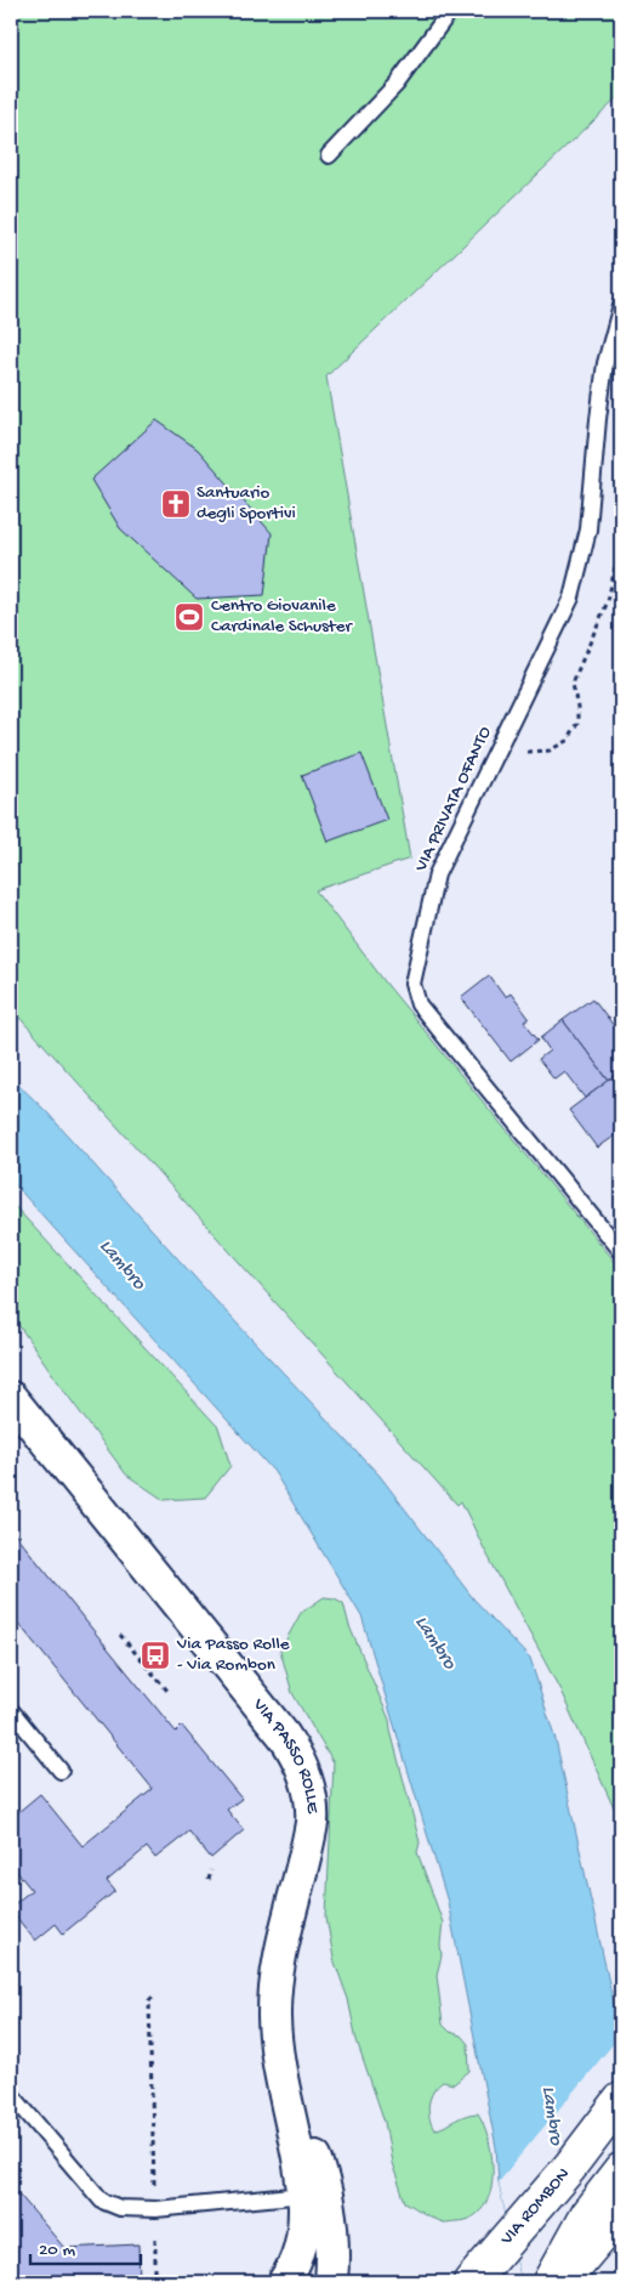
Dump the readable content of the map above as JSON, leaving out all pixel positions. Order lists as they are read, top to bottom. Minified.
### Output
{"streets":{"main road":["VIA ROMBON"],"street":["VIA PASSO ROLLE"],"lane":["VIA PRIVATA OFANTO"]},"water":["Lambro"],"places":{"church":["Santuario degli Sportivi"],"sports":["Centro Giovanile Cardinale Schuster"],"bus stop":["Via Passo Rolle - Via Rombon"]},"scale_bar":"20 m"}
